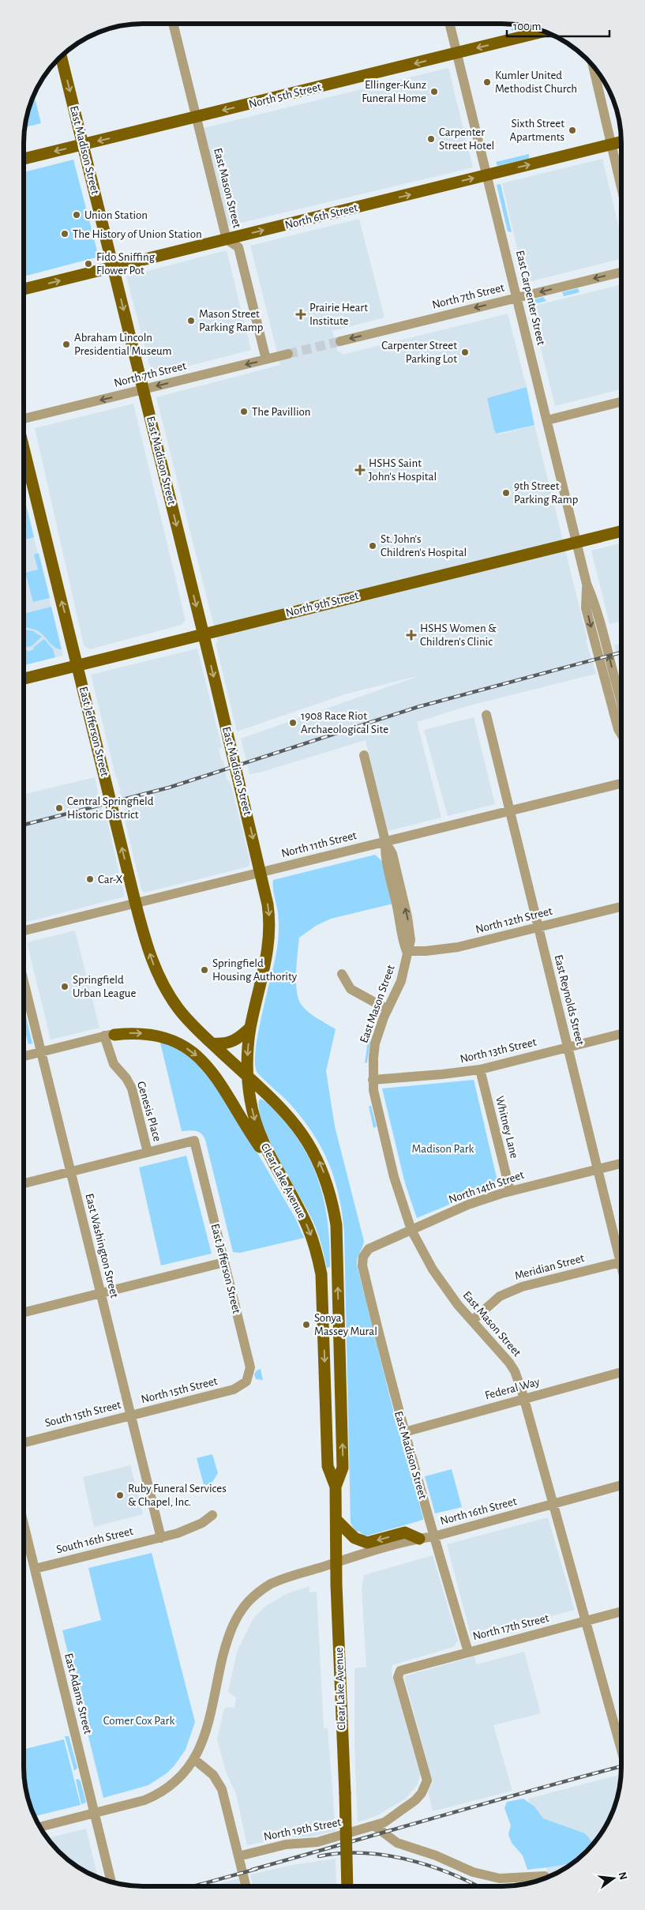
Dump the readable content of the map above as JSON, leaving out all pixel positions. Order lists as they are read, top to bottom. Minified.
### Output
{"streets":{"main road":["North 5th Street","East Madison Street","North 6th Street","North 9th Street","East Jefferson Street","Clear Lake Avenue"],"street":["East Mason Street","North 7th Street","East Carpenter Street","North 11th Street","North 12th Street","East Reynolds Street","North 13th Street","Genesis Place","Whitney Lane","North 14th Street","East Washington Street","Meridian Street","Federal Way","North 15th Street","South 15th Street","North 16th Street","South 16th Street","North 17th Street","East Adams Street","North 19th Street"]},"crossings":[["North 5th Street","East Madison Street"],["North 5th Street","East Mason Street"],["North 5th Street","East Carpenter Street"],["East Madison Street","North 6th Street"],["East Madison Street","North 7th Street"],["East Madison Street","North 9th Street"],["East Madison Street","East Jefferson Street"],["East Madison Street","North 11th Street"],["East Madison Street","Clear Lake Avenue"],["East Madison Street","North 14th Street"],["East Madison Street","Federal Way"],["East Madison Street","North 16th Street"],["East Madison Street","North 17th Street"],["East Mason Street","North 6th Street"],["East Mason Street","North 7th Street"],["East Mason Street","North 11th Street"],["East Mason Street","North 12th Street"],["East Mason Street","North 13th Street"],["East Mason Street","North 14th Street"],["East Mason Street","Meridian Street"],["East Mason Street","Federal Way"],["East Mason Street","North 16th Street"],["East Mason Street","North 17th Street"],["North 6th Street","East Carpenter Street"],["North 7th Street","East Carpenter Street"],["East Carpenter Street","North 9th Street"],["North 9th Street","East Jefferson Street"],["East Jefferson Street","North 11th Street"],["East Jefferson Street","Genesis Place"],["East Jefferson Street","Clear Lake Avenue"],["East Jefferson Street","North 15th Street"],["North 11th Street","East Reynolds Street"],["North 12th Street","East Reynolds Street"],["East Reynolds Street","North 13th Street"],["East Reynolds Street","North 14th Street"],["East Reynolds Street","Meridian Street"],["North 13th Street","Whitney Lane"],["Whitney Lane","North 14th Street"],["Clear Lake Avenue","North 16th Street"],["East Washington Street","North 15th Street"],["East Washington Street","South 15th Street"],["East Washington Street","South 16th Street"],["North 15th Street","South 15th Street"],["North 16th Street","East Adams Street"],["South 16th Street","East Adams Street"],["North 17th Street","North 19th Street"]],"one_way":["North 5th Street","East Madison Street","North 6th Street","North 7th Street","East Jefferson Street"],"parks":["Madison Park","Comer Cox Park"],"places":{"other":["Kumler United Methodist Church","Ellinger-Kunz Funeral Home","Sixth Street Apartments","Carpenter Street Hotel","Union Station","The History of Union Station","Fido Sniffing Flower Pot","Mason Street Parking Ramp","Abraham Lincoln Presidential Museum","Carpenter Street Parking Lot","The Pavillion","9th Street Parking Ramp","St. John's Children's Hospital","1908 Race Riot Archaeological Site","Central Springfield Historic District","Car-X","Springfield Housing Authority","Springfield Urban League","Sonya Massey Mural","Ruby Funeral Services & Chapel, Inc."],"health":["Prairie Heart Institute","HSHS Saint John's Hospital","HSHS Women & Children's Clinic"]},"scale_bar":"100 m","north":"right"}
